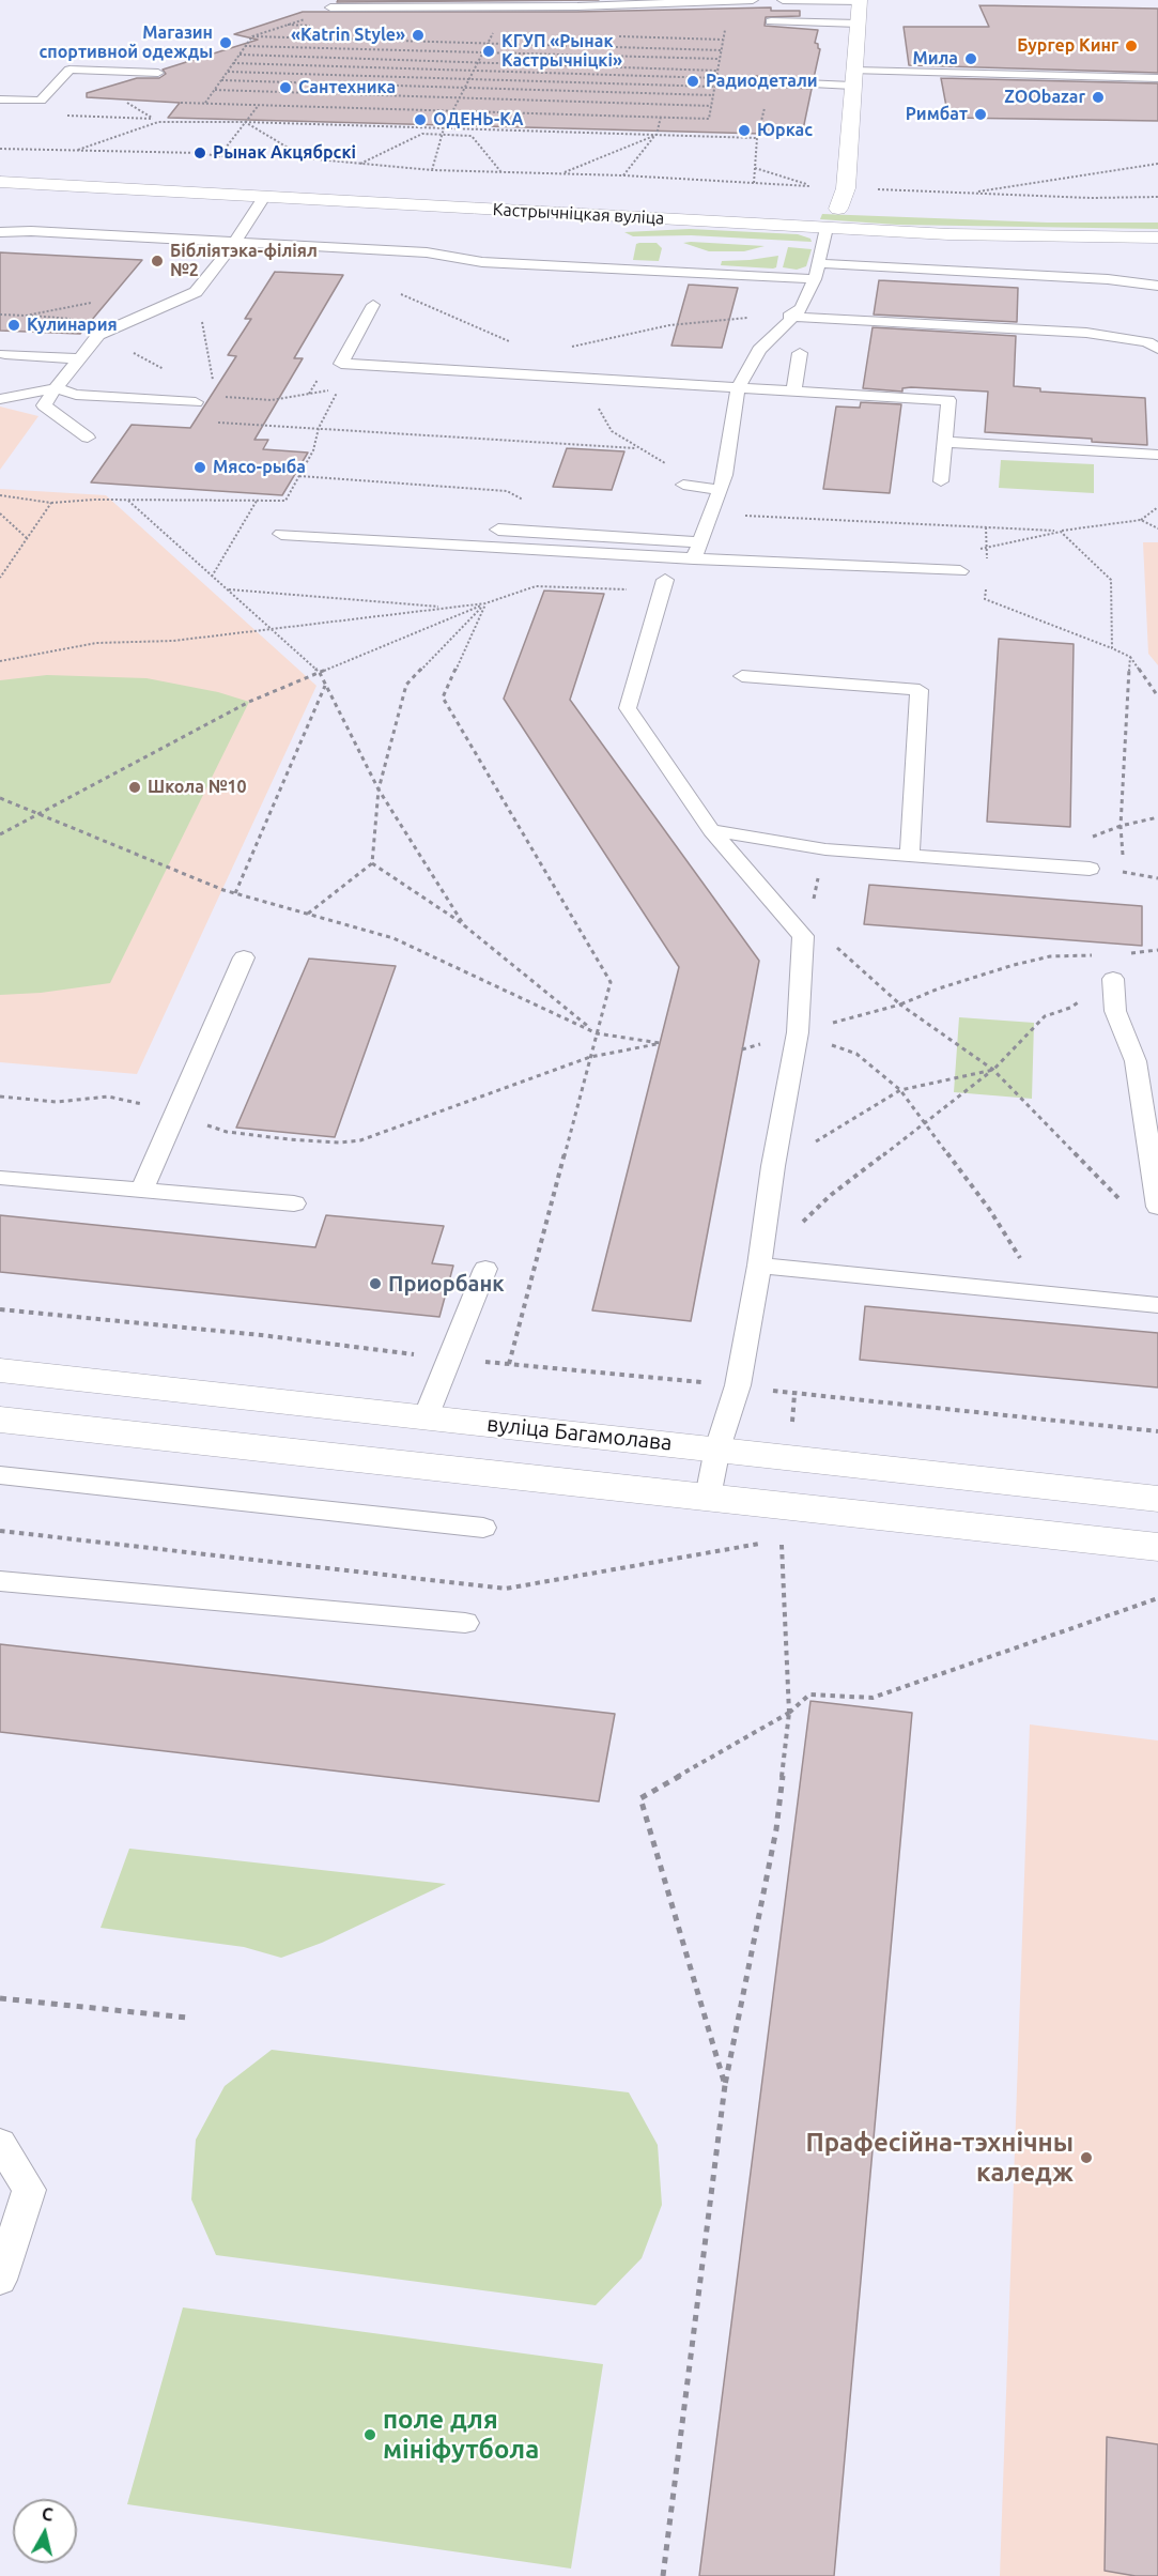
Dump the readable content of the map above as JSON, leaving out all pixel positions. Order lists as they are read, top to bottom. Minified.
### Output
{"streets":{"main road":["Кастрычніцкая вуліца","вуліца Багамолава"]},"places":["«Katrin Style»","Магазин спортивной одежды","Бургер Кинг","КГУП «Рынак Кастрычніцкі»","Мила","Радиодетали","Сантехника","ZOObazar","Римбат","ОДЕНЬ-КА","Юркас","Рынак Акцябрскі","Бібліятэка-філіял №2","Кулинария","Мясо-рыба","Школа №10","Приорбанк","Прафесійна-тэхнічны каледж","поле для мініфутбола"],"north":"top"}
